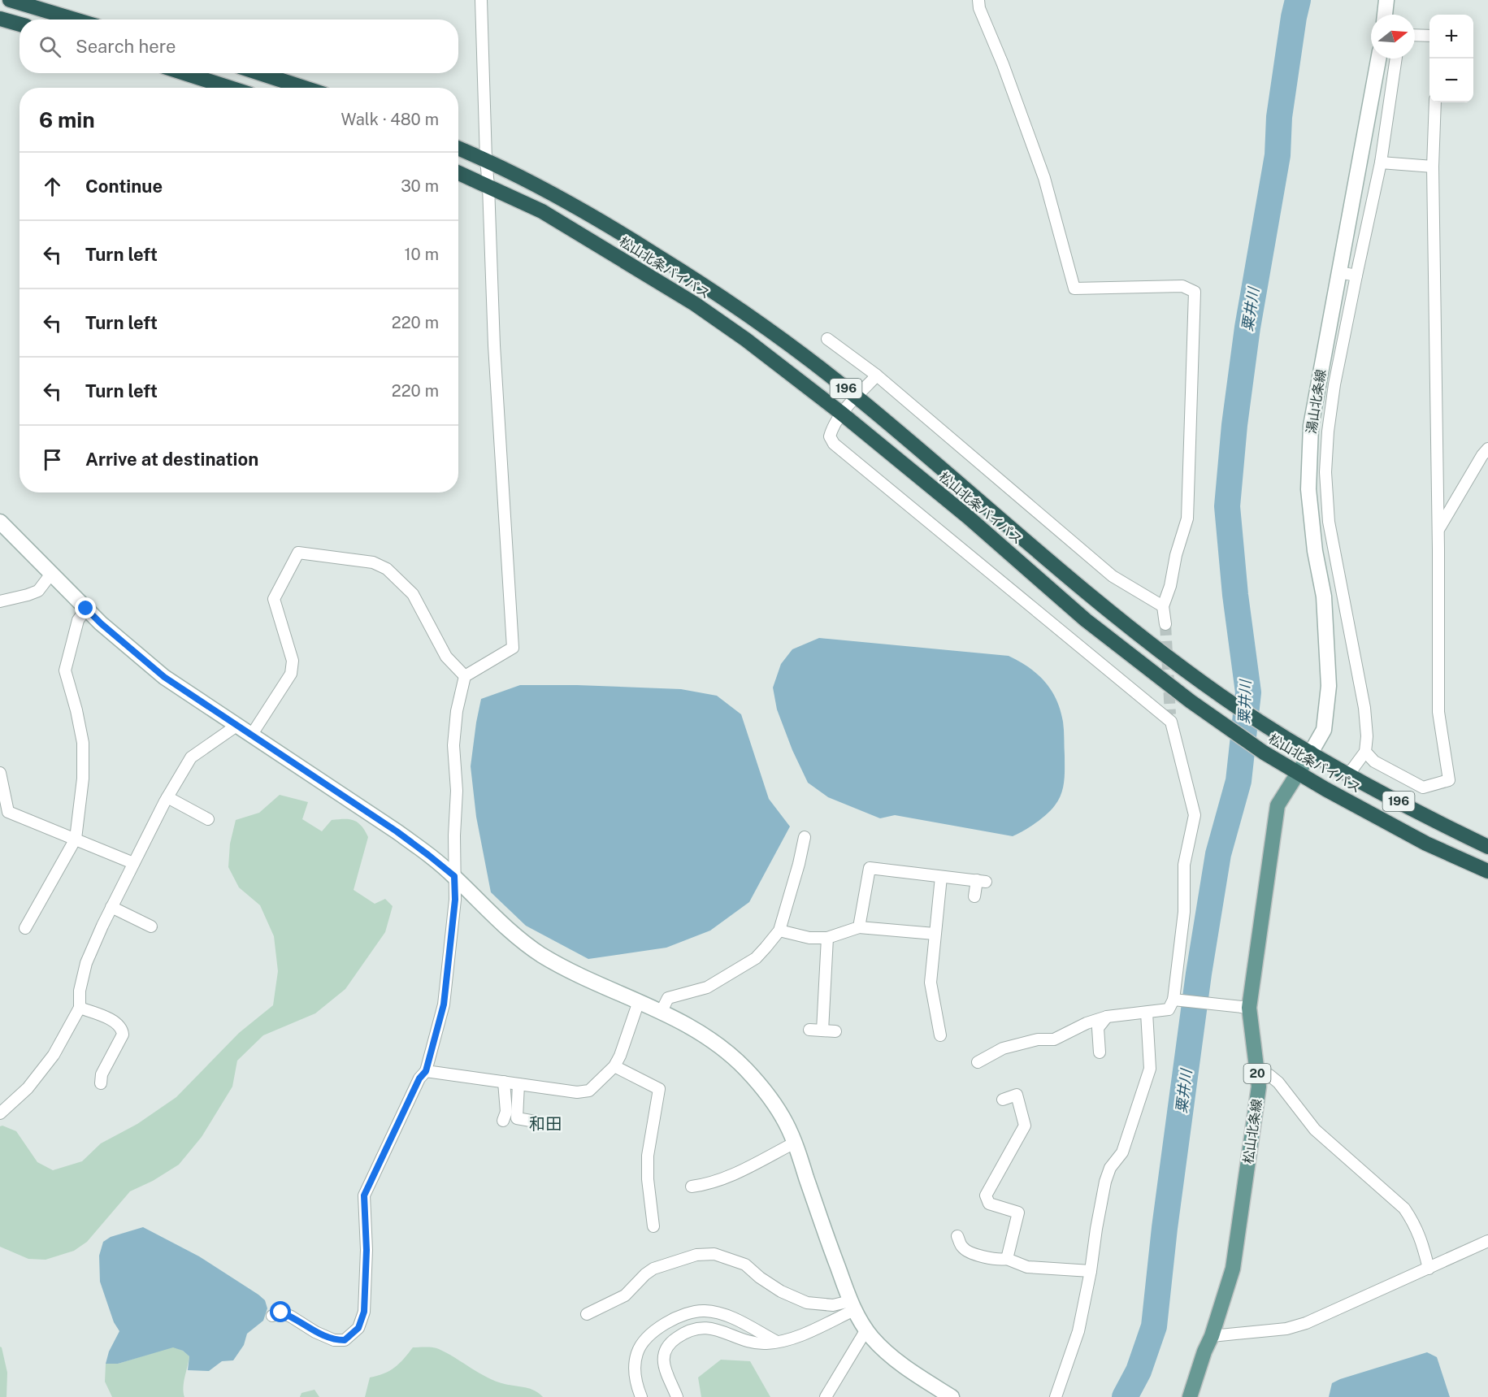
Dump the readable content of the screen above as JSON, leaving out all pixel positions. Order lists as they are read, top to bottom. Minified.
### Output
{"streets":{"highway":["松山北条バイパス","196"],"main road":["20","松山北条線"],"street":["湯山北条線"]},"crossings":[["松山北条バイパス","湯山北条線"],["松山北条バイパス","松山北条線"],["湯山北条線","松山北条線"]],"districts":["和田"],"water":["粟井川"],"north":"right","page":{"map_buttons":["+","−"],"search":"Search here","heading":["6 min","Walk · 480 m"],"list":[["Continue","30 m"],["Turn left","10 m"],["Turn left","220 m"],["Turn left","220 m"],"Arrive at destination"]}}
